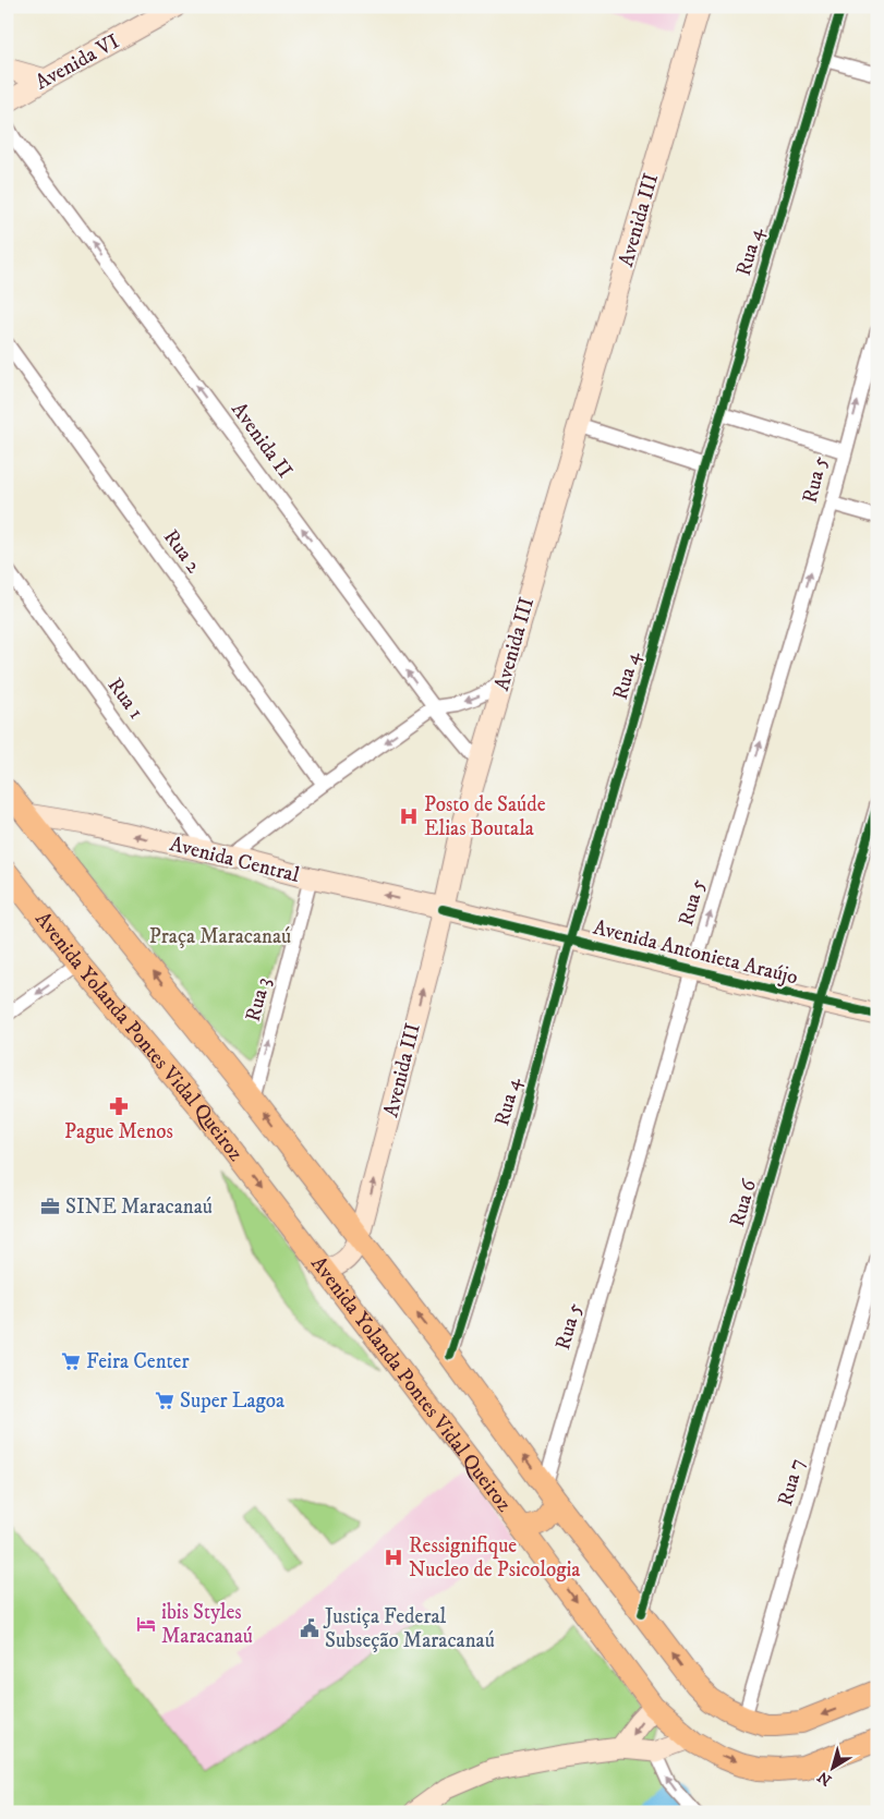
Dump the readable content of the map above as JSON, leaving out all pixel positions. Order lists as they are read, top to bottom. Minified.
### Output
{"streets":{"main road":["Avenida Yolanda Pontes Vidal Queiroz"],"street":["Avenida VI","Avenida III","Rua 4","Avenida II","Rua 5","Rua 2","Rua 1","Avenida Central","Avenida Antonieta Araújo","Rua 3","Rua 6","Rua 7"]},"crossings":[["Avenida III","Avenida II"],["Avenida III","Avenida Central"],["Avenida III","Avenida Antonieta Araújo"],["Avenida III","Avenida Yolanda Pontes Vidal Queiroz"],["Rua 4","Avenida Antonieta Araújo"],["Rua 5","Avenida Antonieta Araújo"],["Rua 1","Avenida Central"],["Avenida Central","Avenida Antonieta Araújo"],["Avenida Central","Rua 3"],["Avenida Antonieta Araújo","Rua 6"]],"one_way":["Avenida II","Rua 5","Avenida Central","Rua 3"],"parks":["Praça Maracanaú"],"places":{"hospital":["Posto de Saúde Elias Boutala","Ressignifique Nucleo de Psicologia"],"pharmacy":["Pague Menos"],"office":["SINE Maracanaú"],"supermarket":["Feira Center","Super Lagoa"],"hotel":["ibis Styles Maracanaú"],"public building":["Justiça Federal Subseção Maracanaú"]},"north":"bottom left"}
